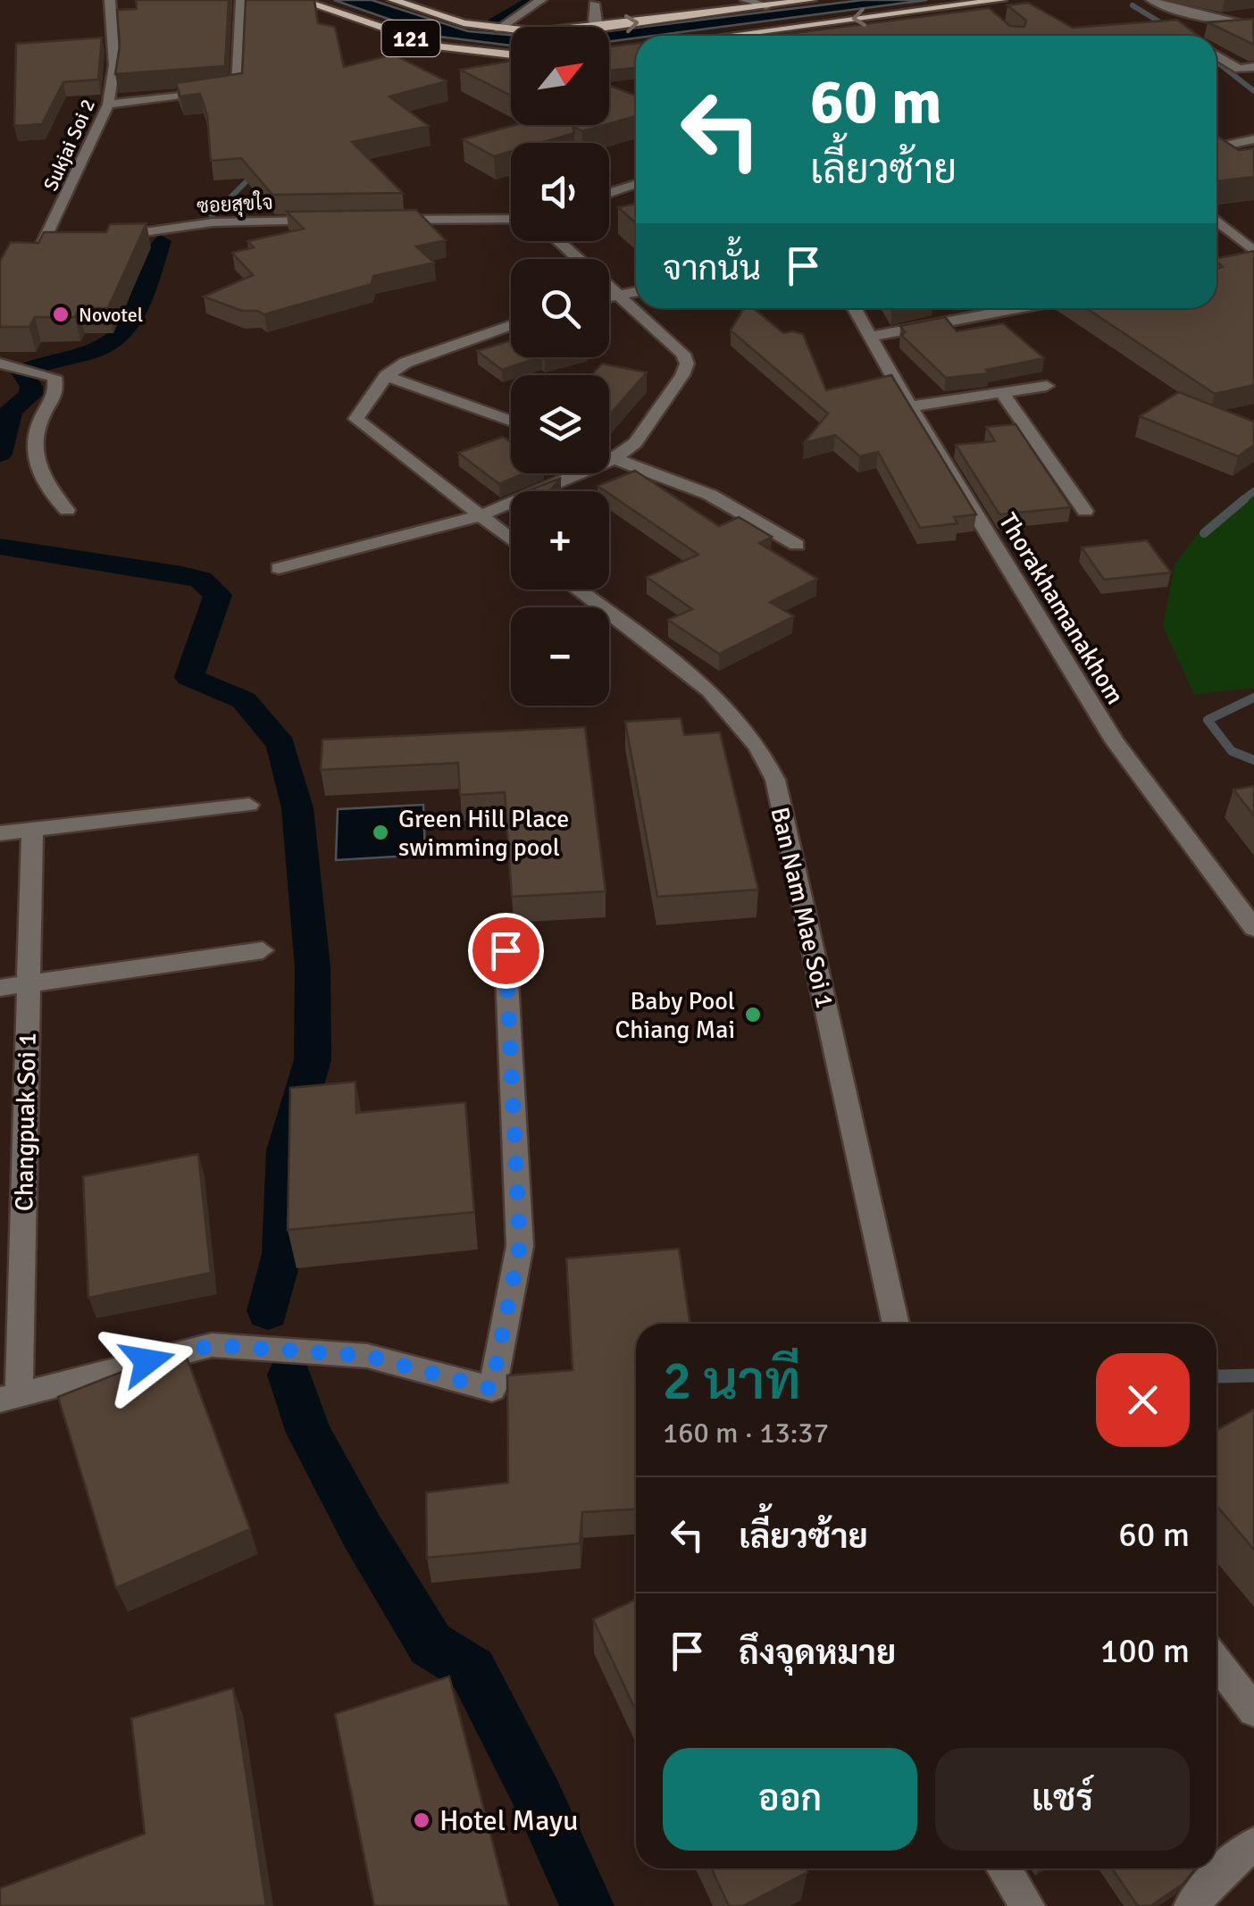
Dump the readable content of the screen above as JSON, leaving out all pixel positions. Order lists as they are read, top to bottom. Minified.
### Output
{"streets":{"main road":["121"],"street":["Sukjai Soi 2","ซอยสุขใจ","Thorakhamanakhom","Ban Nam Mae Soi 1","Changpuak Soi 1"]},"places":["Novotel","Green Hill Place swimming pool","Baby Pool Chiang Mai","Hotel Mayu"],"north":"top right","page":{"map_buttons":["+","−"],"turn":["60 m","เลี้ยวซ้าย"],"then":"จากนั้น","heading":["2 นาที","160 m · 13:37"],"list":[{"name":"เลี้ยวซ้าย","value":"60 m"},{"name":"ถึงจุดหมาย","value":"100 m"}],"buttons":["ออก","แชร์"]}}
